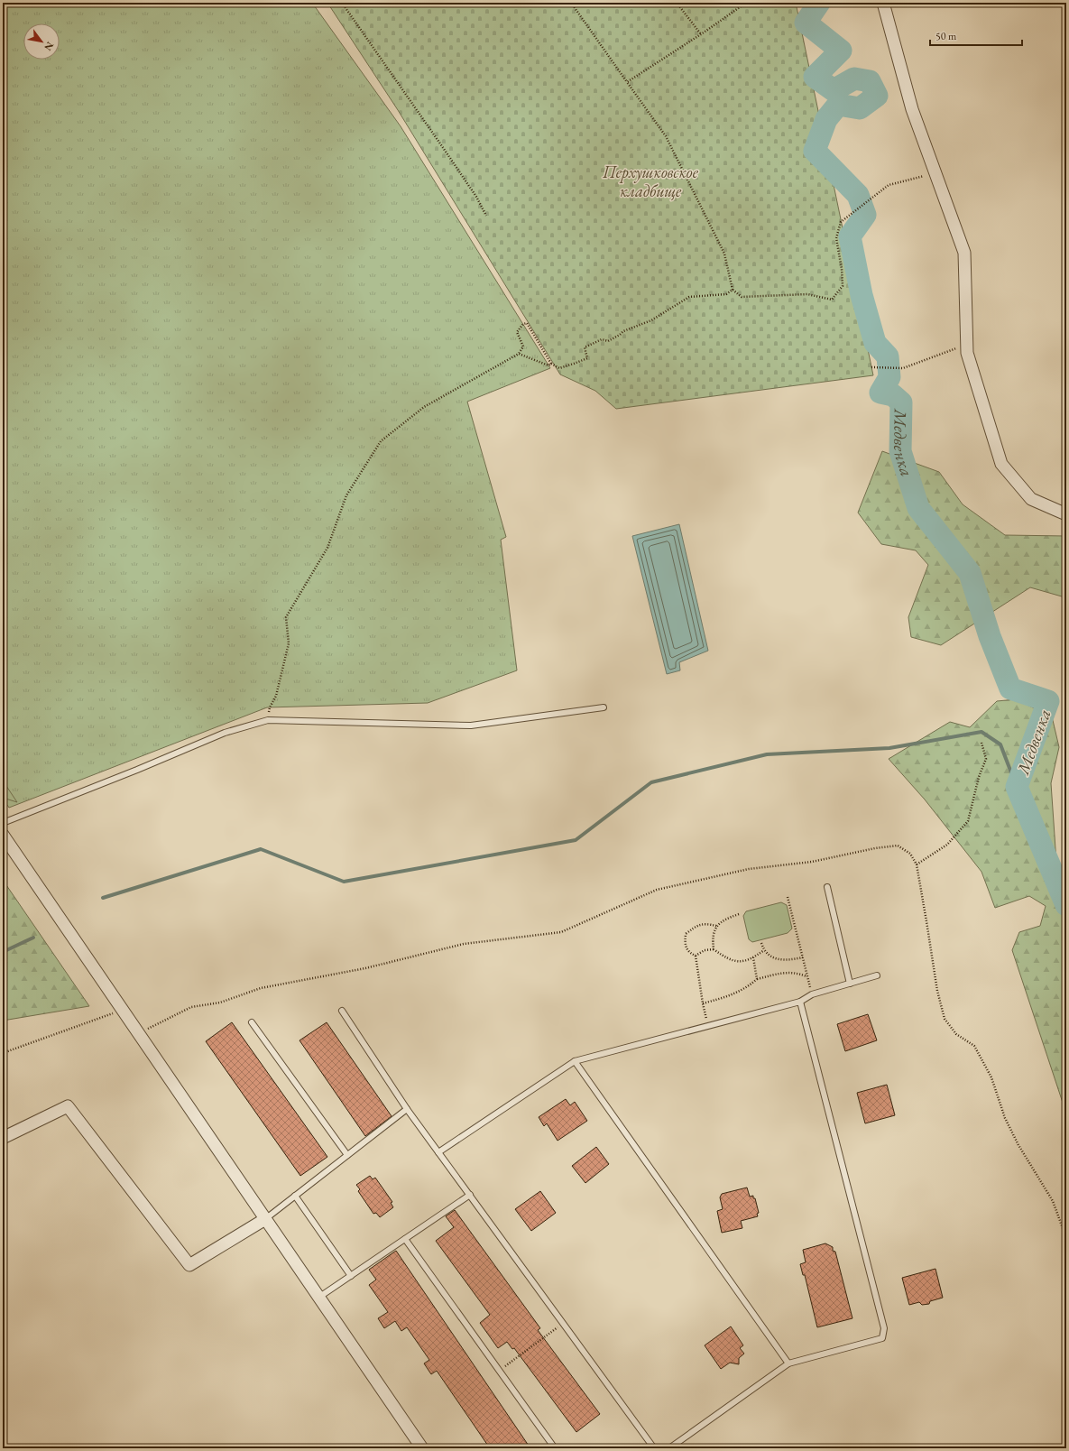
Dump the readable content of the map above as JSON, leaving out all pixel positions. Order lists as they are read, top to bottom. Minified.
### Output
{"water":["Медвенка"],"parks":["Перхушковское кладбище"],"scale_bar":"50 m","north":"bottom right"}
